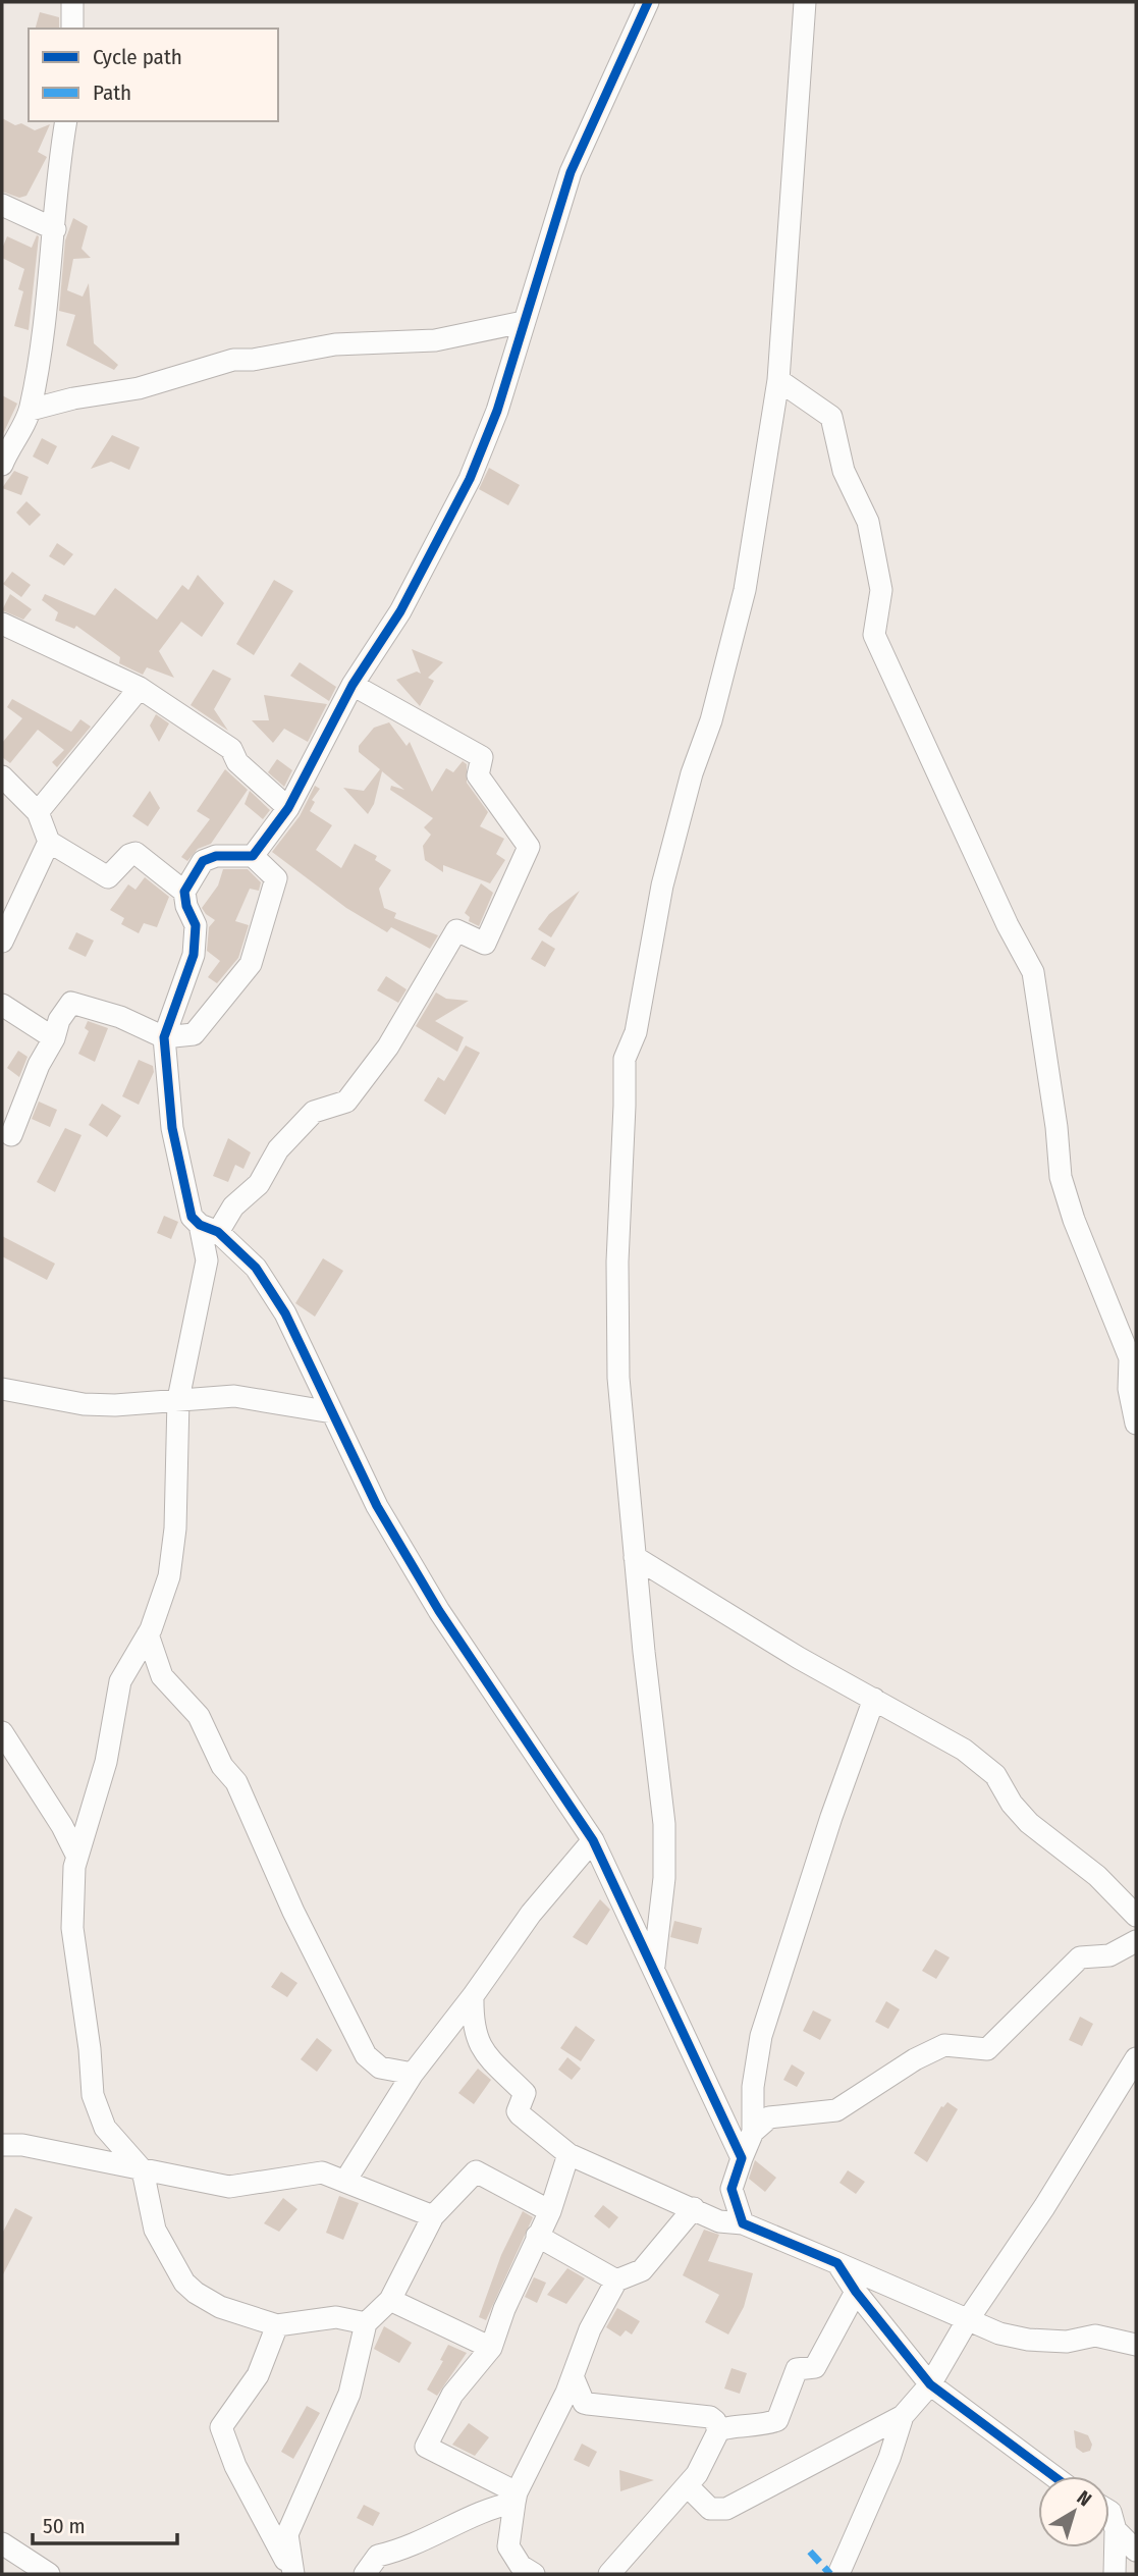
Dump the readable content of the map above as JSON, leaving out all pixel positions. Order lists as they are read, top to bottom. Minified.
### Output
{"legend":["Cycle path","Path"],"scale_bar":"50 m","north":"top right"}
